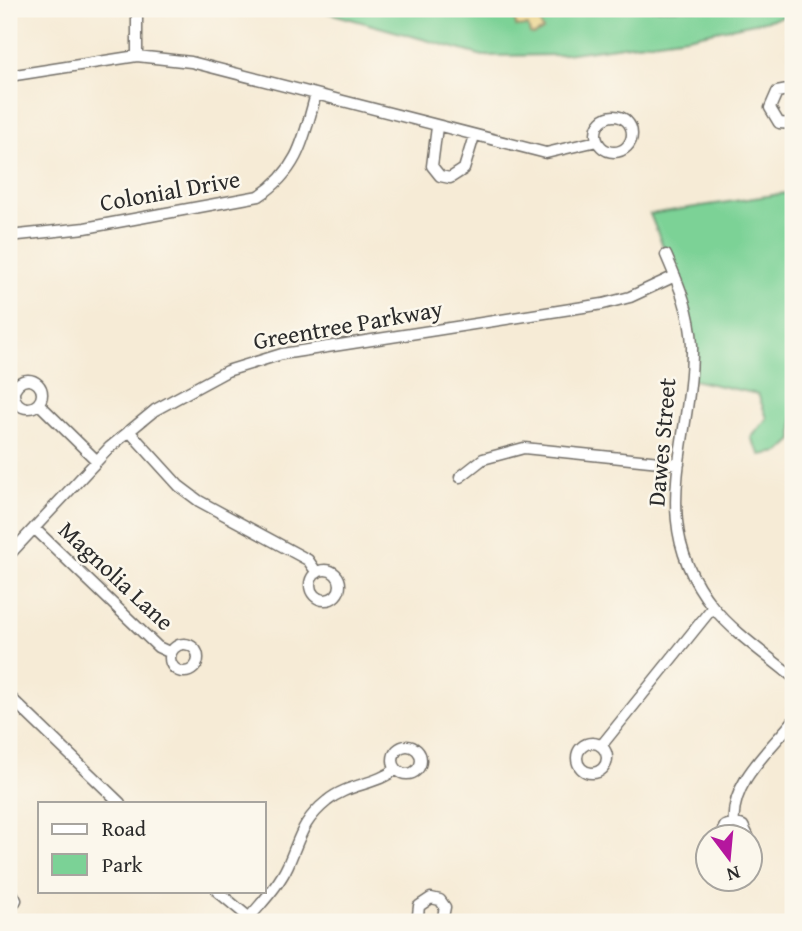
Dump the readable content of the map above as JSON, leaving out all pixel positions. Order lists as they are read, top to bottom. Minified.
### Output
{"streets":{"street":["Colonial Drive","Greentree Parkway","Dawes Street","Magnolia Lane"]},"crossings":[["Greentree Parkway","Dawes Street"],["Greentree Parkway","Magnolia Lane"]],"legend":["Road","Park"],"north":"bottom"}
